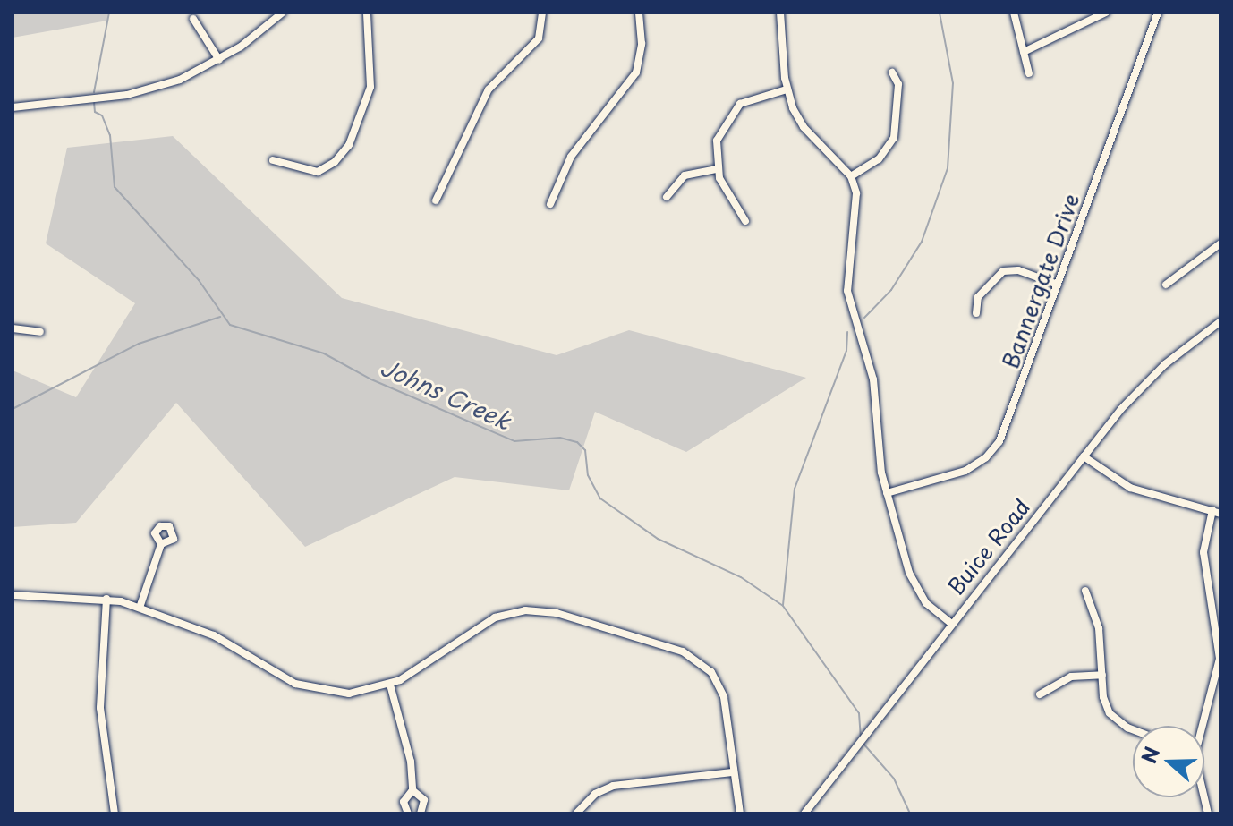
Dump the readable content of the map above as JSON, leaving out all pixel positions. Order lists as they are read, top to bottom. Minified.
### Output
{"streets":{"street":["Bannergate Drive","Buice Road"]},"water":["Johns Creek"],"north":"left"}
